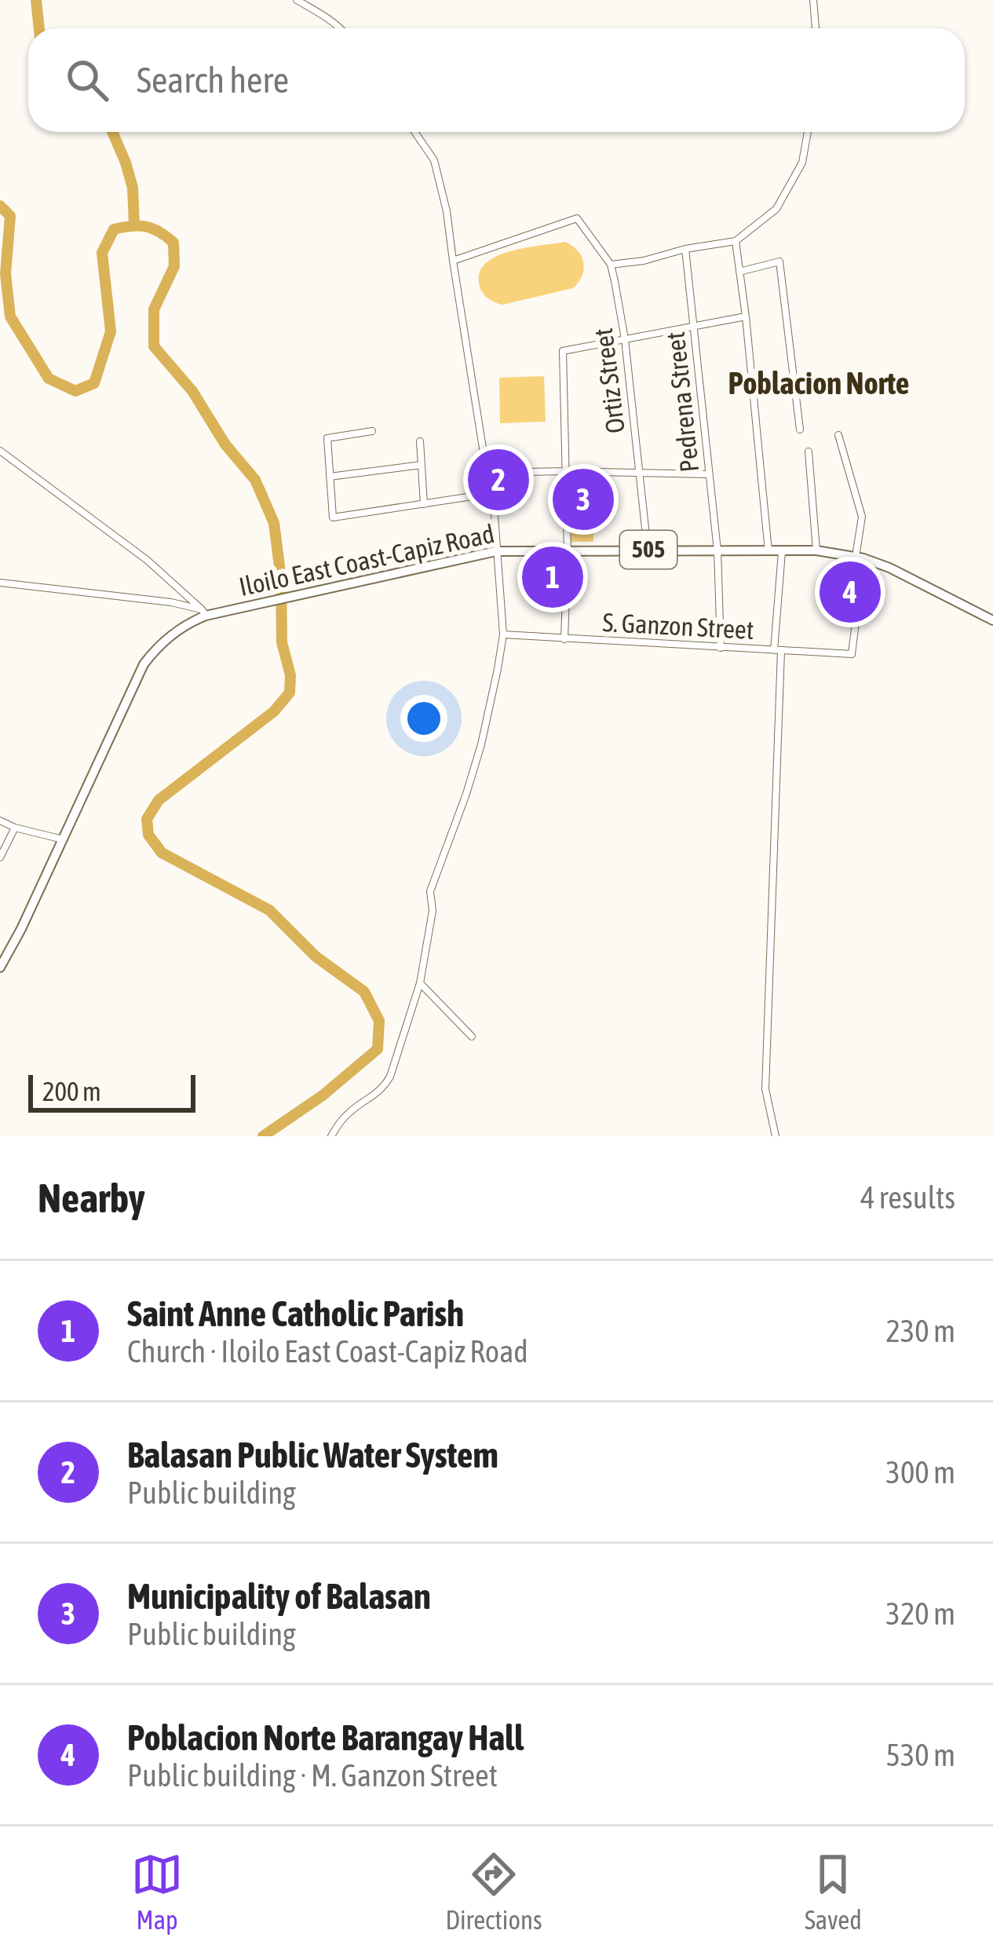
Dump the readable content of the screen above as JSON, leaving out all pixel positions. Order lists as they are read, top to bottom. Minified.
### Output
{"streets":{"main road":["505","Iloilo East Coast-Capiz Road"],"street":["Ortiz Street","Pedrena Street","S. Ganzon Street"]},"crossings":[["Ortiz Street","Iloilo East Coast-Capiz Road"],["Pedrena Street","Iloilo East Coast-Capiz Road"],["Pedrena Street","S. Ganzon Street"],["Iloilo East Coast-Capiz Road","S. Ganzon Street"]],"districts":["Poblacion Norte"],"scale_bar":"200 m","page":{"search":"Search here","pins":["2","3","1","4"],"scale":"200 m","heading":["Nearby","4 results"],"list":[{"mark":"1","name":"Saint Anne Catholic Parish","note":"Church · Iloilo East Coast-Capiz Road","value":"230 m"},{"mark":"2","name":"Balasan Public Water System","note":"Public building","value":"300 m"},{"mark":"3","name":"Municipality of Balasan","note":"Public building","value":"320 m"},{"mark":"4","name":"Poblacion Norte Barangay Hall","note":"Public building · M. Ganzon Street","value":"530 m"}],"nav":["Map","Directions","Saved"]}}
